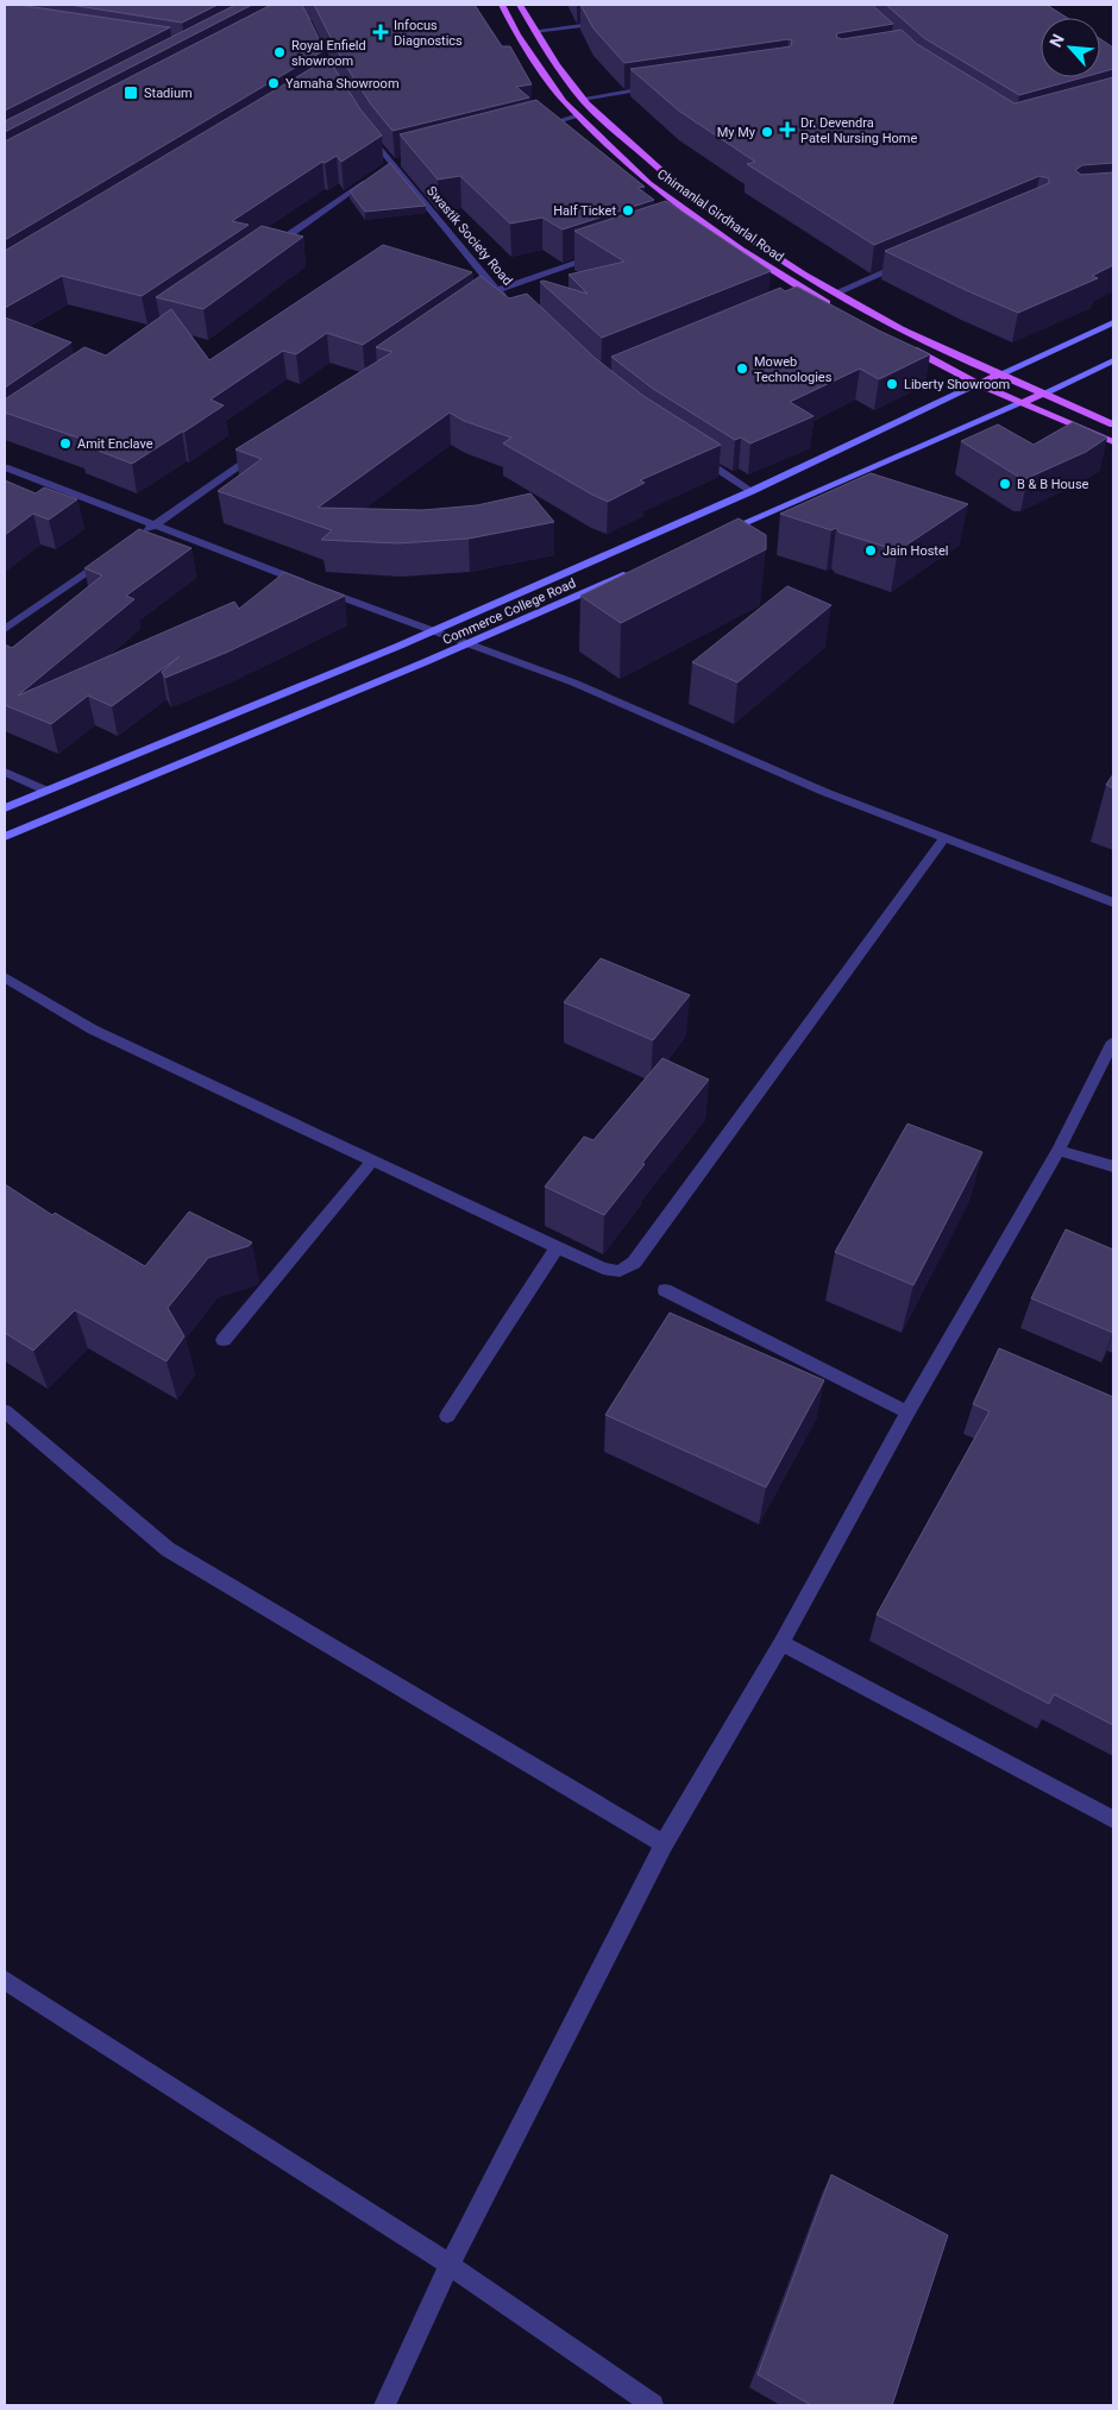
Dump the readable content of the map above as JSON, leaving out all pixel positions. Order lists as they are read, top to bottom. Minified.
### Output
{"streets":{"main road":["Chimanlal Girdharlal Road","Commerce College Road"],"street":["Swastik Society Road"]},"places":{"health":["Infocus Diagnostics","Dr. Devendra Patel Nursing Home"],"other":["Royal Enfield showroom","Yamaha Showroom","My My","Half Ticket","Moweb Technologies","Liberty Showroom","Amit Enclave","B & B House","Jain Hostel"],"transit":["Stadium"]},"north":"top left"}
